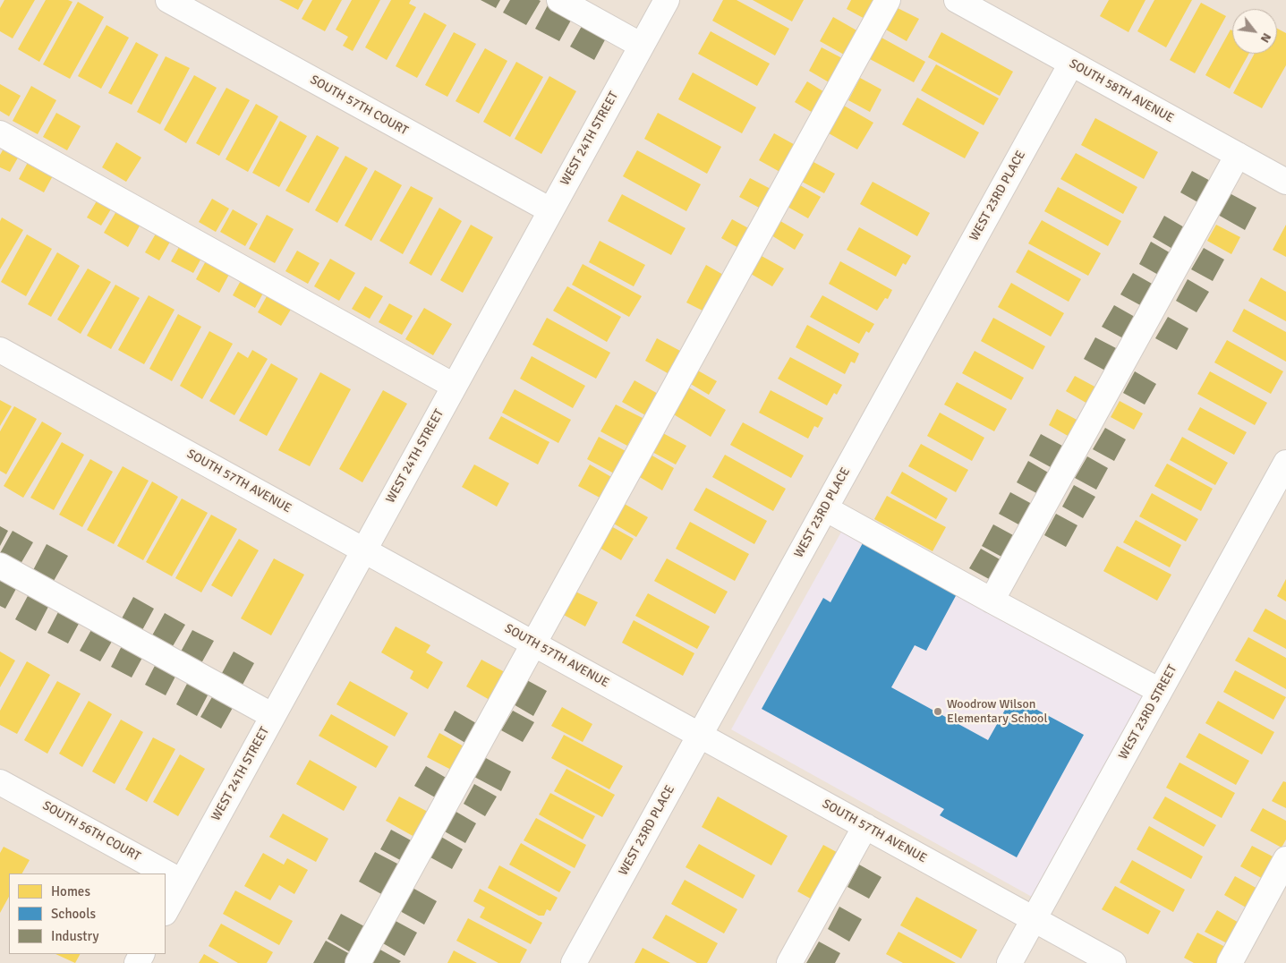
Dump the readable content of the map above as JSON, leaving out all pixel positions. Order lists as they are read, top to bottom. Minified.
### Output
{"streets":{"street":["SOUTH 58TH AVENUE","SOUTH 57TH COURT","WEST 24TH STREET","WEST 23RD PLACE","SOUTH 57TH AVENUE","WEST 23RD STREET","SOUTH 56TH COURT"]},"crossings":[["SOUTH 58TH AVENUE","WEST 23RD PLACE"],["SOUTH 57TH COURT","WEST 24TH STREET"],["WEST 24TH STREET","SOUTH 57TH AVENUE"],["WEST 24TH STREET","SOUTH 56TH COURT"],["WEST 23RD PLACE","SOUTH 57TH AVENUE"],["SOUTH 57TH AVENUE","WEST 23RD STREET"]],"places":["Woodrow Wilson Elementary School"],"legend":["Homes","Schools","Industry"],"north":"bottom right"}
